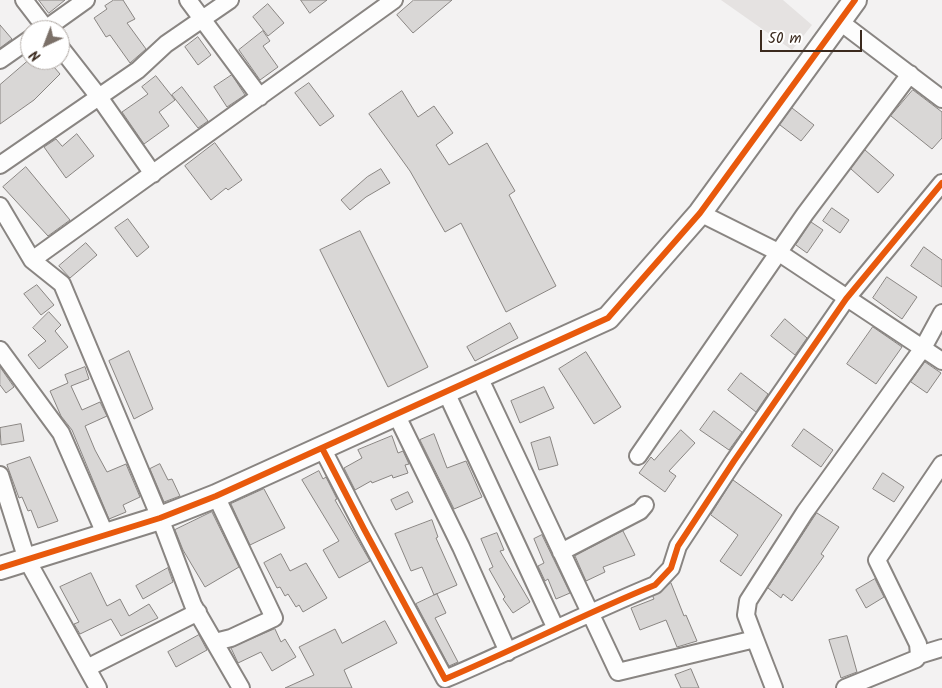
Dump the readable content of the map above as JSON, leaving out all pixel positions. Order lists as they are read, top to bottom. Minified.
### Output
{"scale_bar":"50 m","north":"bottom left"}
